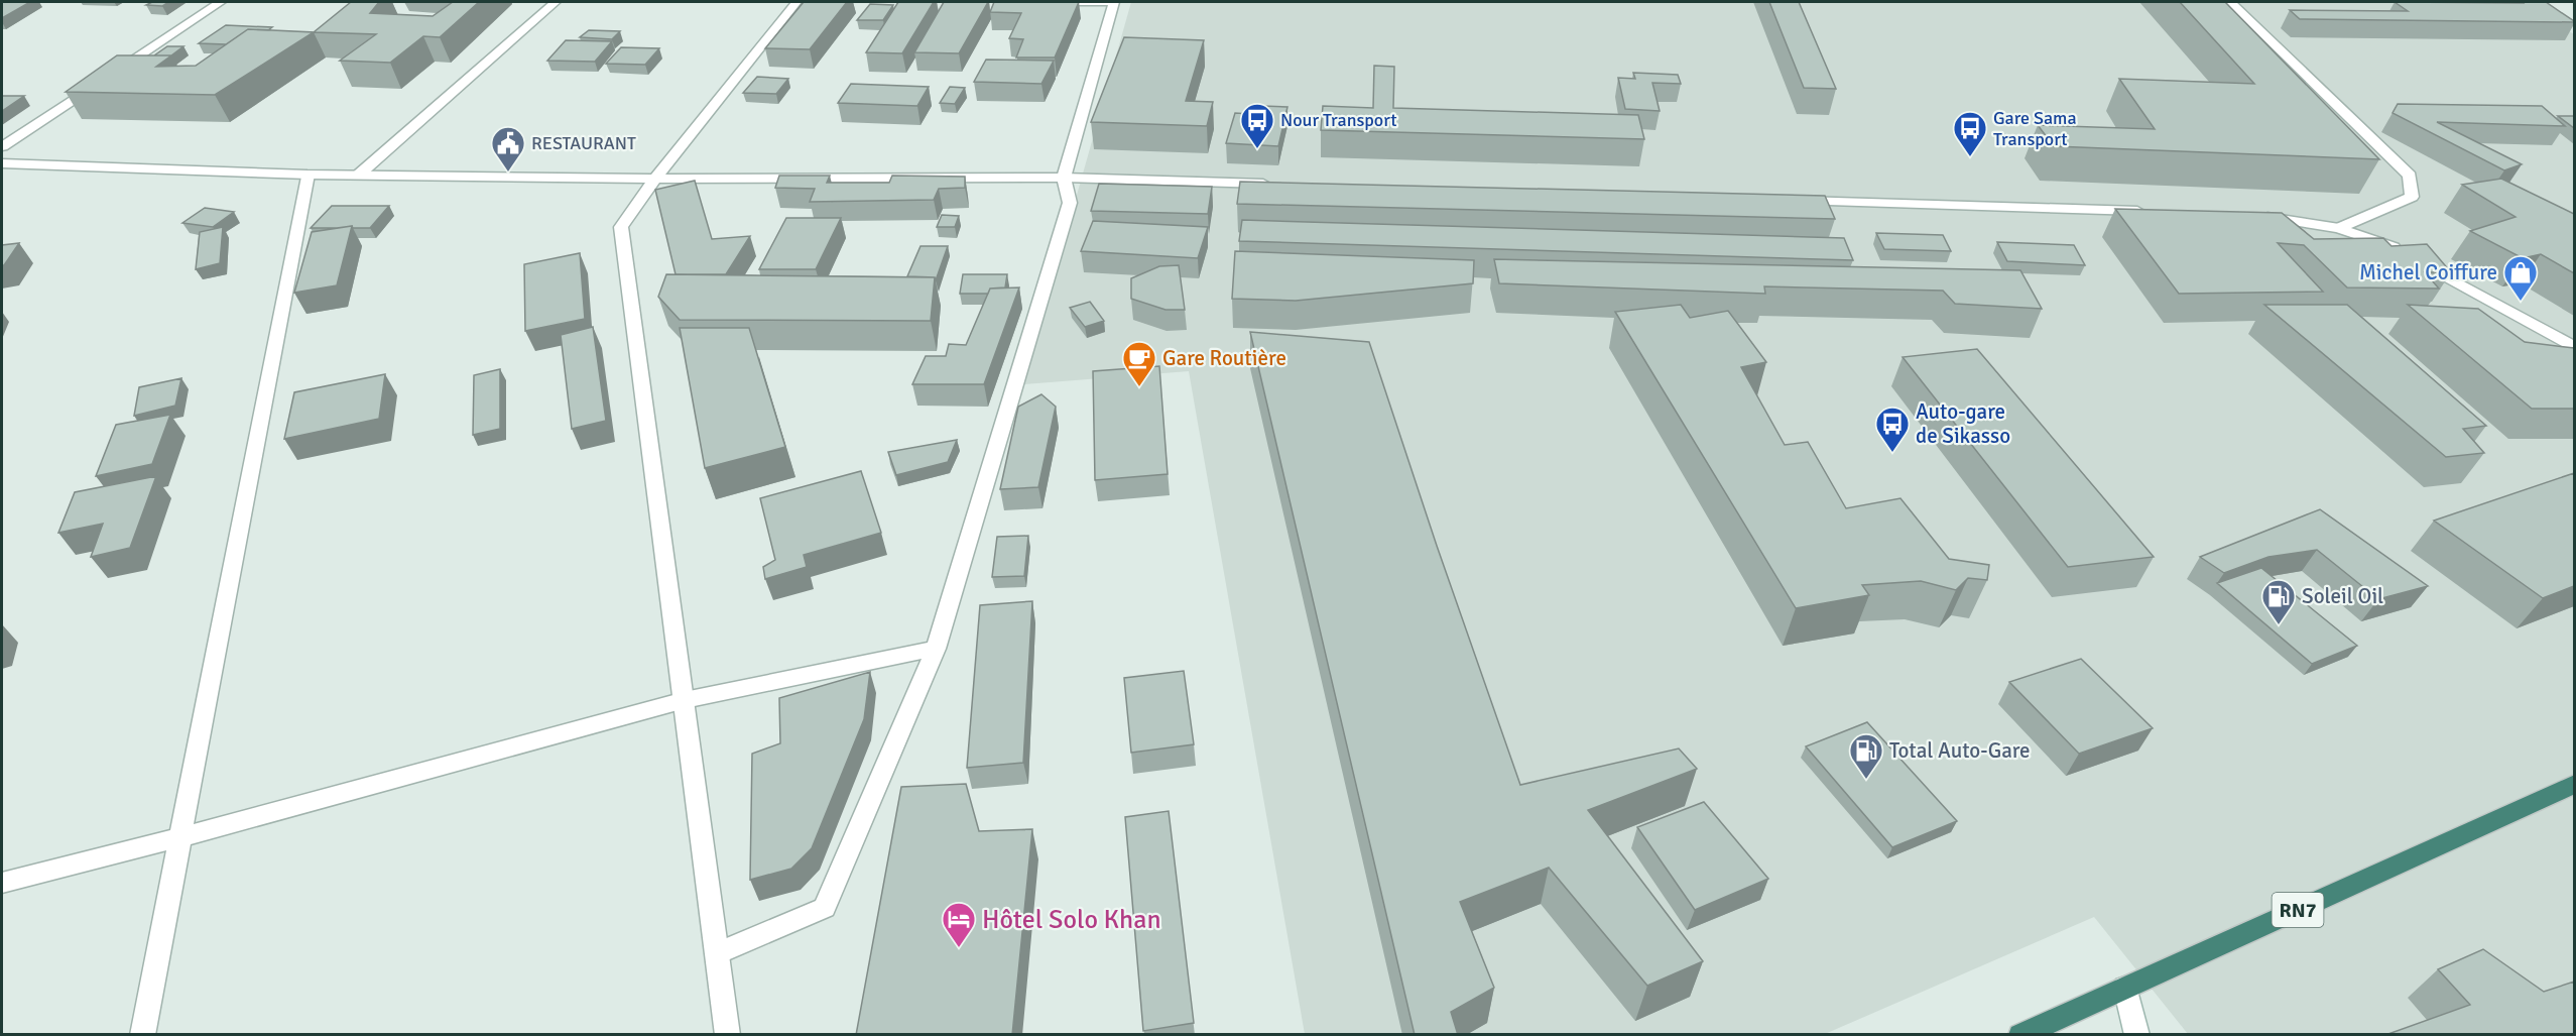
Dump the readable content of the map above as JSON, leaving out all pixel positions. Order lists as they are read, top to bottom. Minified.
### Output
{"streets":{"highway":["RN7"]},"places":{"bus stop":["Nour Transport","Gare Sama Transport","Auto-gare de Sikasso"],"public building":["RESTAURANT"],"shop":["Michel Coiffure"],"cafe":["Gare Routière"],"fuel station":["Soleil Oil","Total Auto-Gare"],"hotel":["Hôtel Solo Khan"]}}
